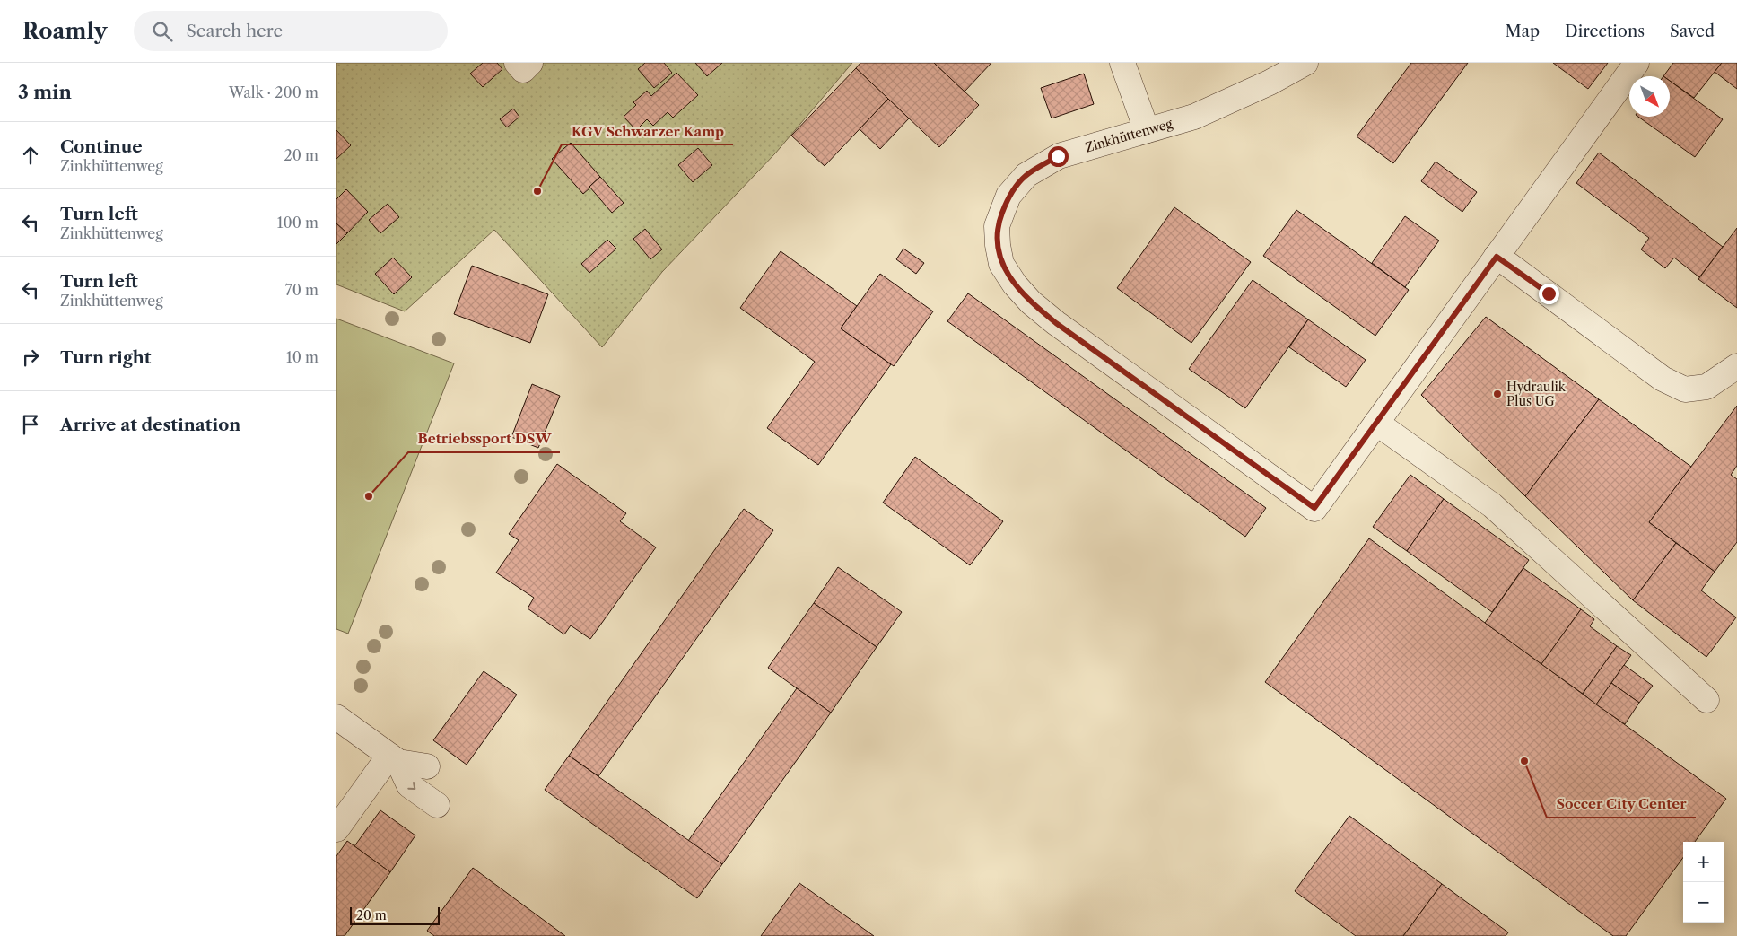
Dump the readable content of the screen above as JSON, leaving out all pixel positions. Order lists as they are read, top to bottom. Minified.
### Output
{"streets":{"street":["Zinkhüttenweg"]},"places":["KGV Schwarzer Kamp","Hydraulik Plus UG","Betriebssport DSW","Soccer City Center"],"scale_bar":"20 m","north":"bottom right","page":{"header":"Roamly","search":"Search here","nav":["Map","Directions","Saved"],"heading":["3 min","Walk · 200 m"],"list":[["Continue","Zinkhüttenweg","20 m"],["Turn left","Zinkhüttenweg","100 m"],["Turn left","Zinkhüttenweg","70 m"],["Turn right","10 m"],"Arrive at destination"],"map_buttons":["+","−"],"scale":"20 m"}}
